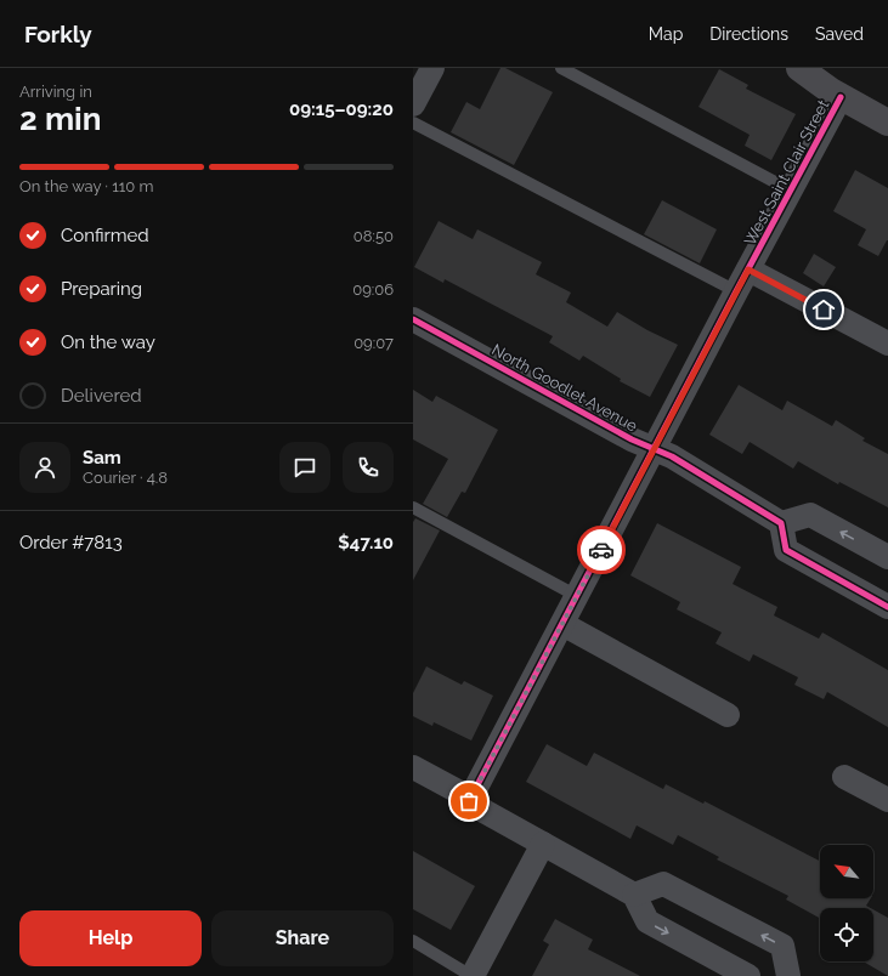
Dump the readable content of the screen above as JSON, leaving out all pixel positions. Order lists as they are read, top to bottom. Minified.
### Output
{"streets":{"street":["West Saint Clair Street","North Goodlet Avenue"]},"crossings":[["West Saint Clair Street","North Goodlet Avenue"]],"north":"top left","page":{"header":"Forkly","nav":["Map","Directions","Saved"],"heading":["2 min","Arriving in","09:15–09:20"],"panel":["Sam","Courier · 4.8","Order #7813","$47.10"],"bar":"On the way · 110 m","list":[["Confirmed","08:50"],["Preparing","09:06"],["On the way","09:07"],"Delivered"],"buttons":["Help","Share"]}}
